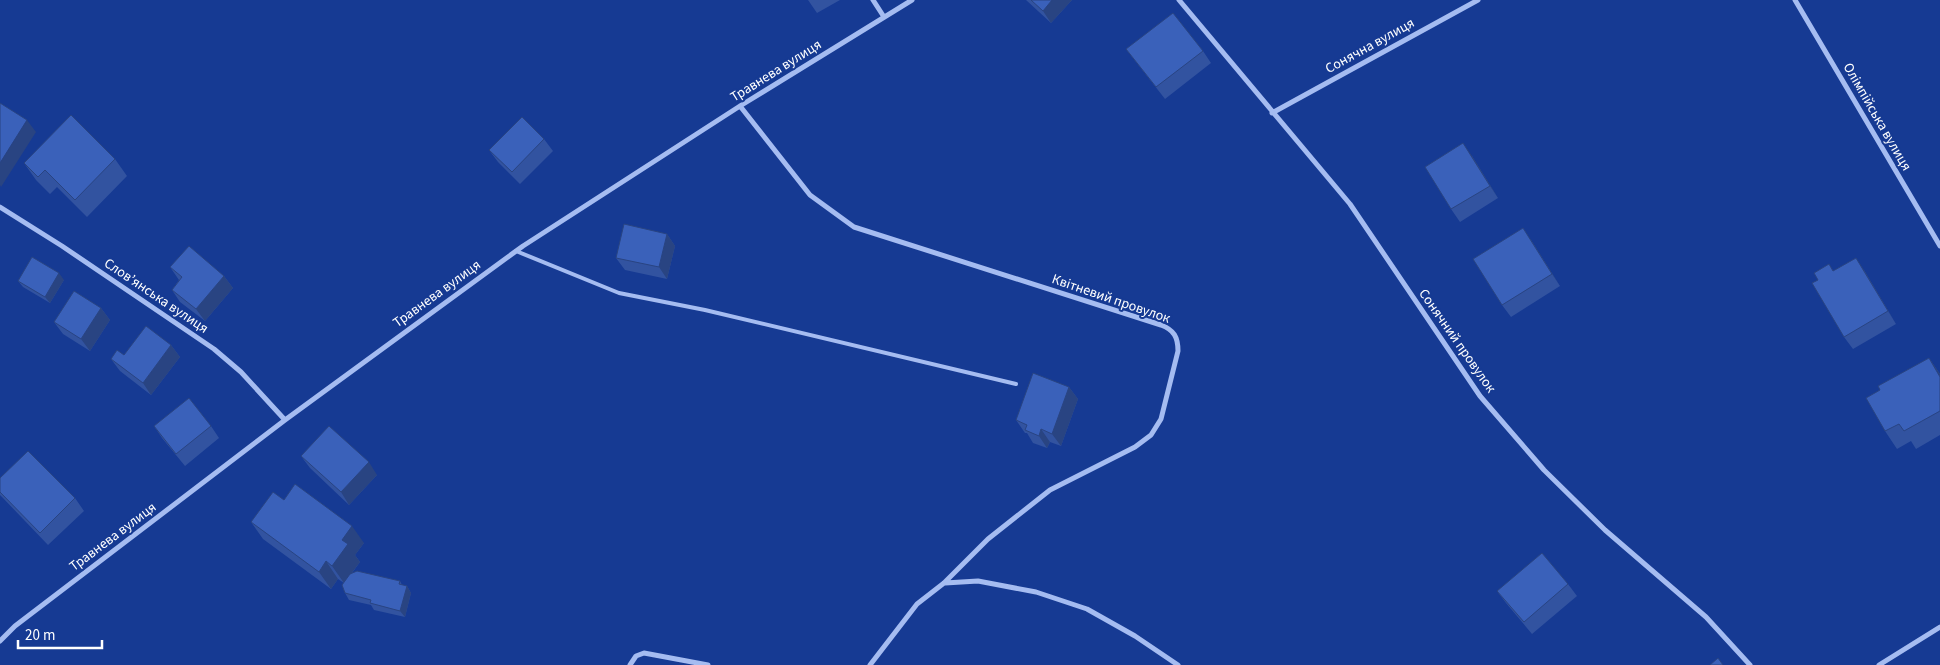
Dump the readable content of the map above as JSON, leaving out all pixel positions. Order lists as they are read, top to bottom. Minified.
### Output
{"streets":{"street":["Сонячна вулиця","Травнева вулиця","Олімпійська вулиця","Слов’янська вулиця","Квітневий провулок","Сонячний провулок"]},"crossings":[["Сонячна вулиця","Сонячний провулок"],["Травнева вулиця","Слов’янська вулиця"],["Травнева вулиця","Квітневий провулок"]],"scale_bar":"20 m"}
